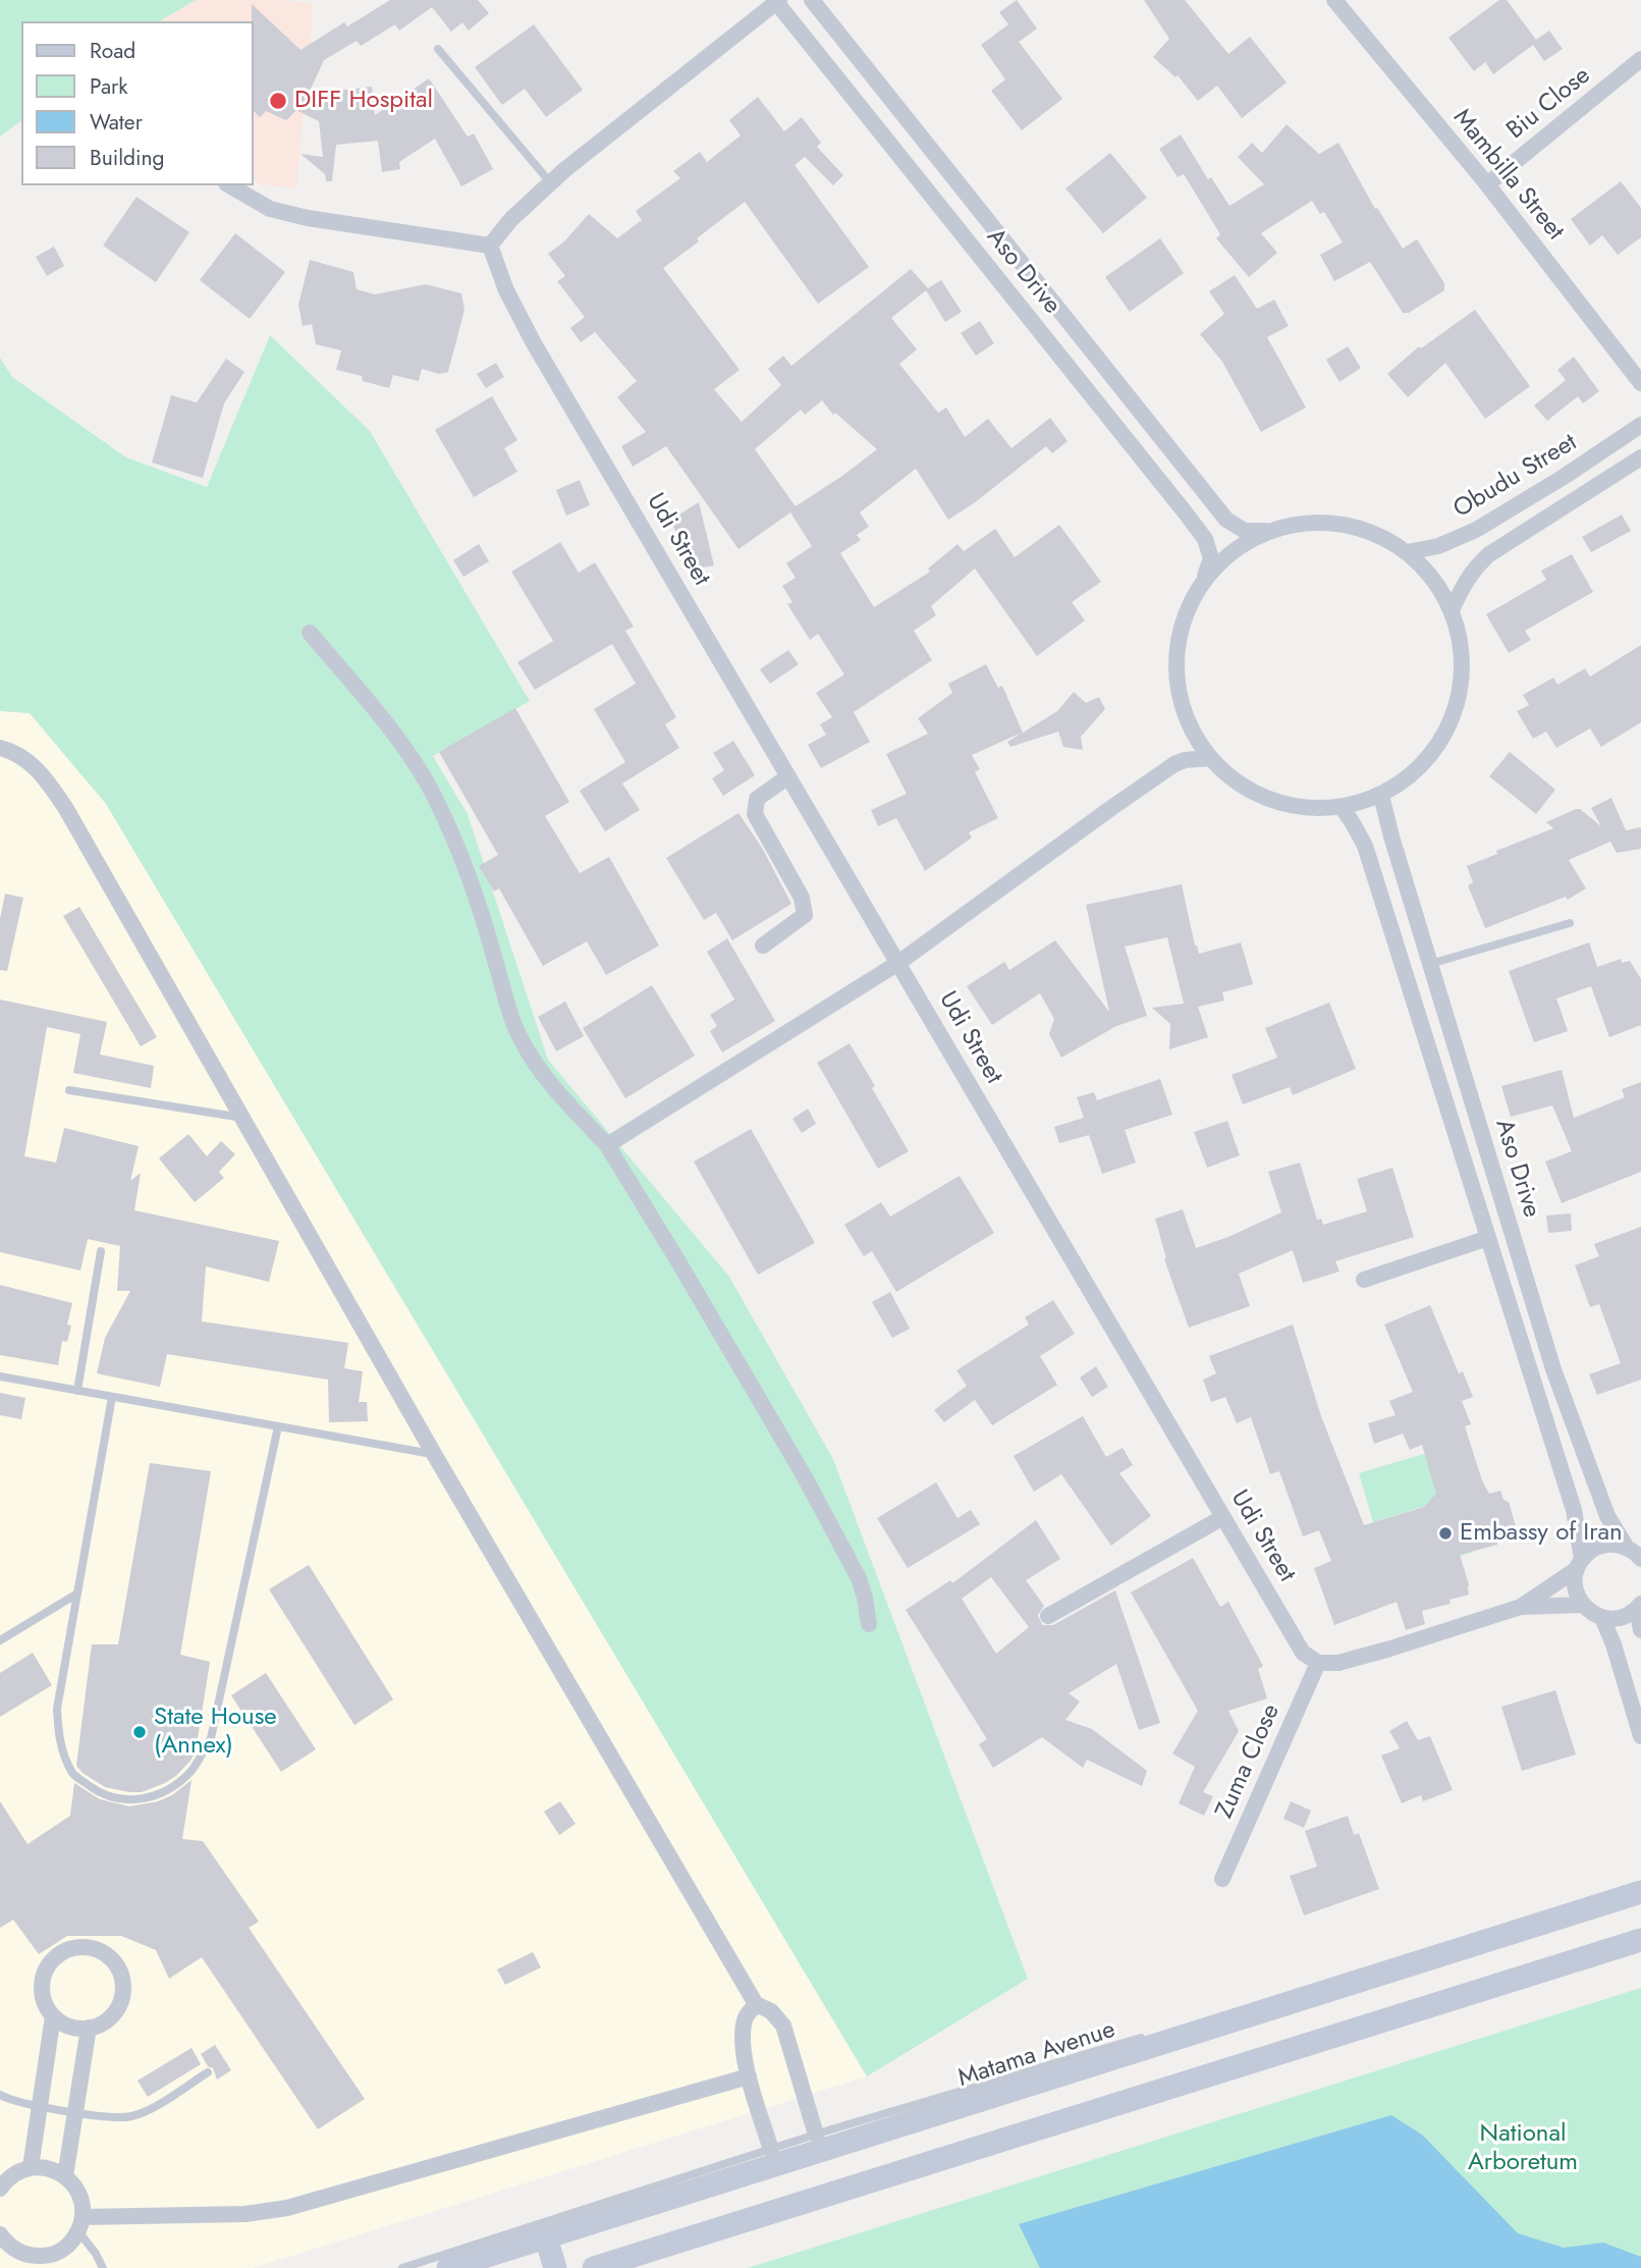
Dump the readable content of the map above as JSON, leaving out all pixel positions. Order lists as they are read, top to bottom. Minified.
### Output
{"streets":{"main road":["Matama Avenue"],"street":["Biu Close","Mambilla Street","Aso Drive","Obudu Street","Udi Street","Zuma Close"]},"crossings":[["Biu Close","Mambilla Street"],["Udi Street","Zuma Close"]],"parks":["National Arboretum"],"places":["DIFF Hospital","Embassy of Iran","State House (Annex)"],"legend":["Road","Park","Water","Building"]}
